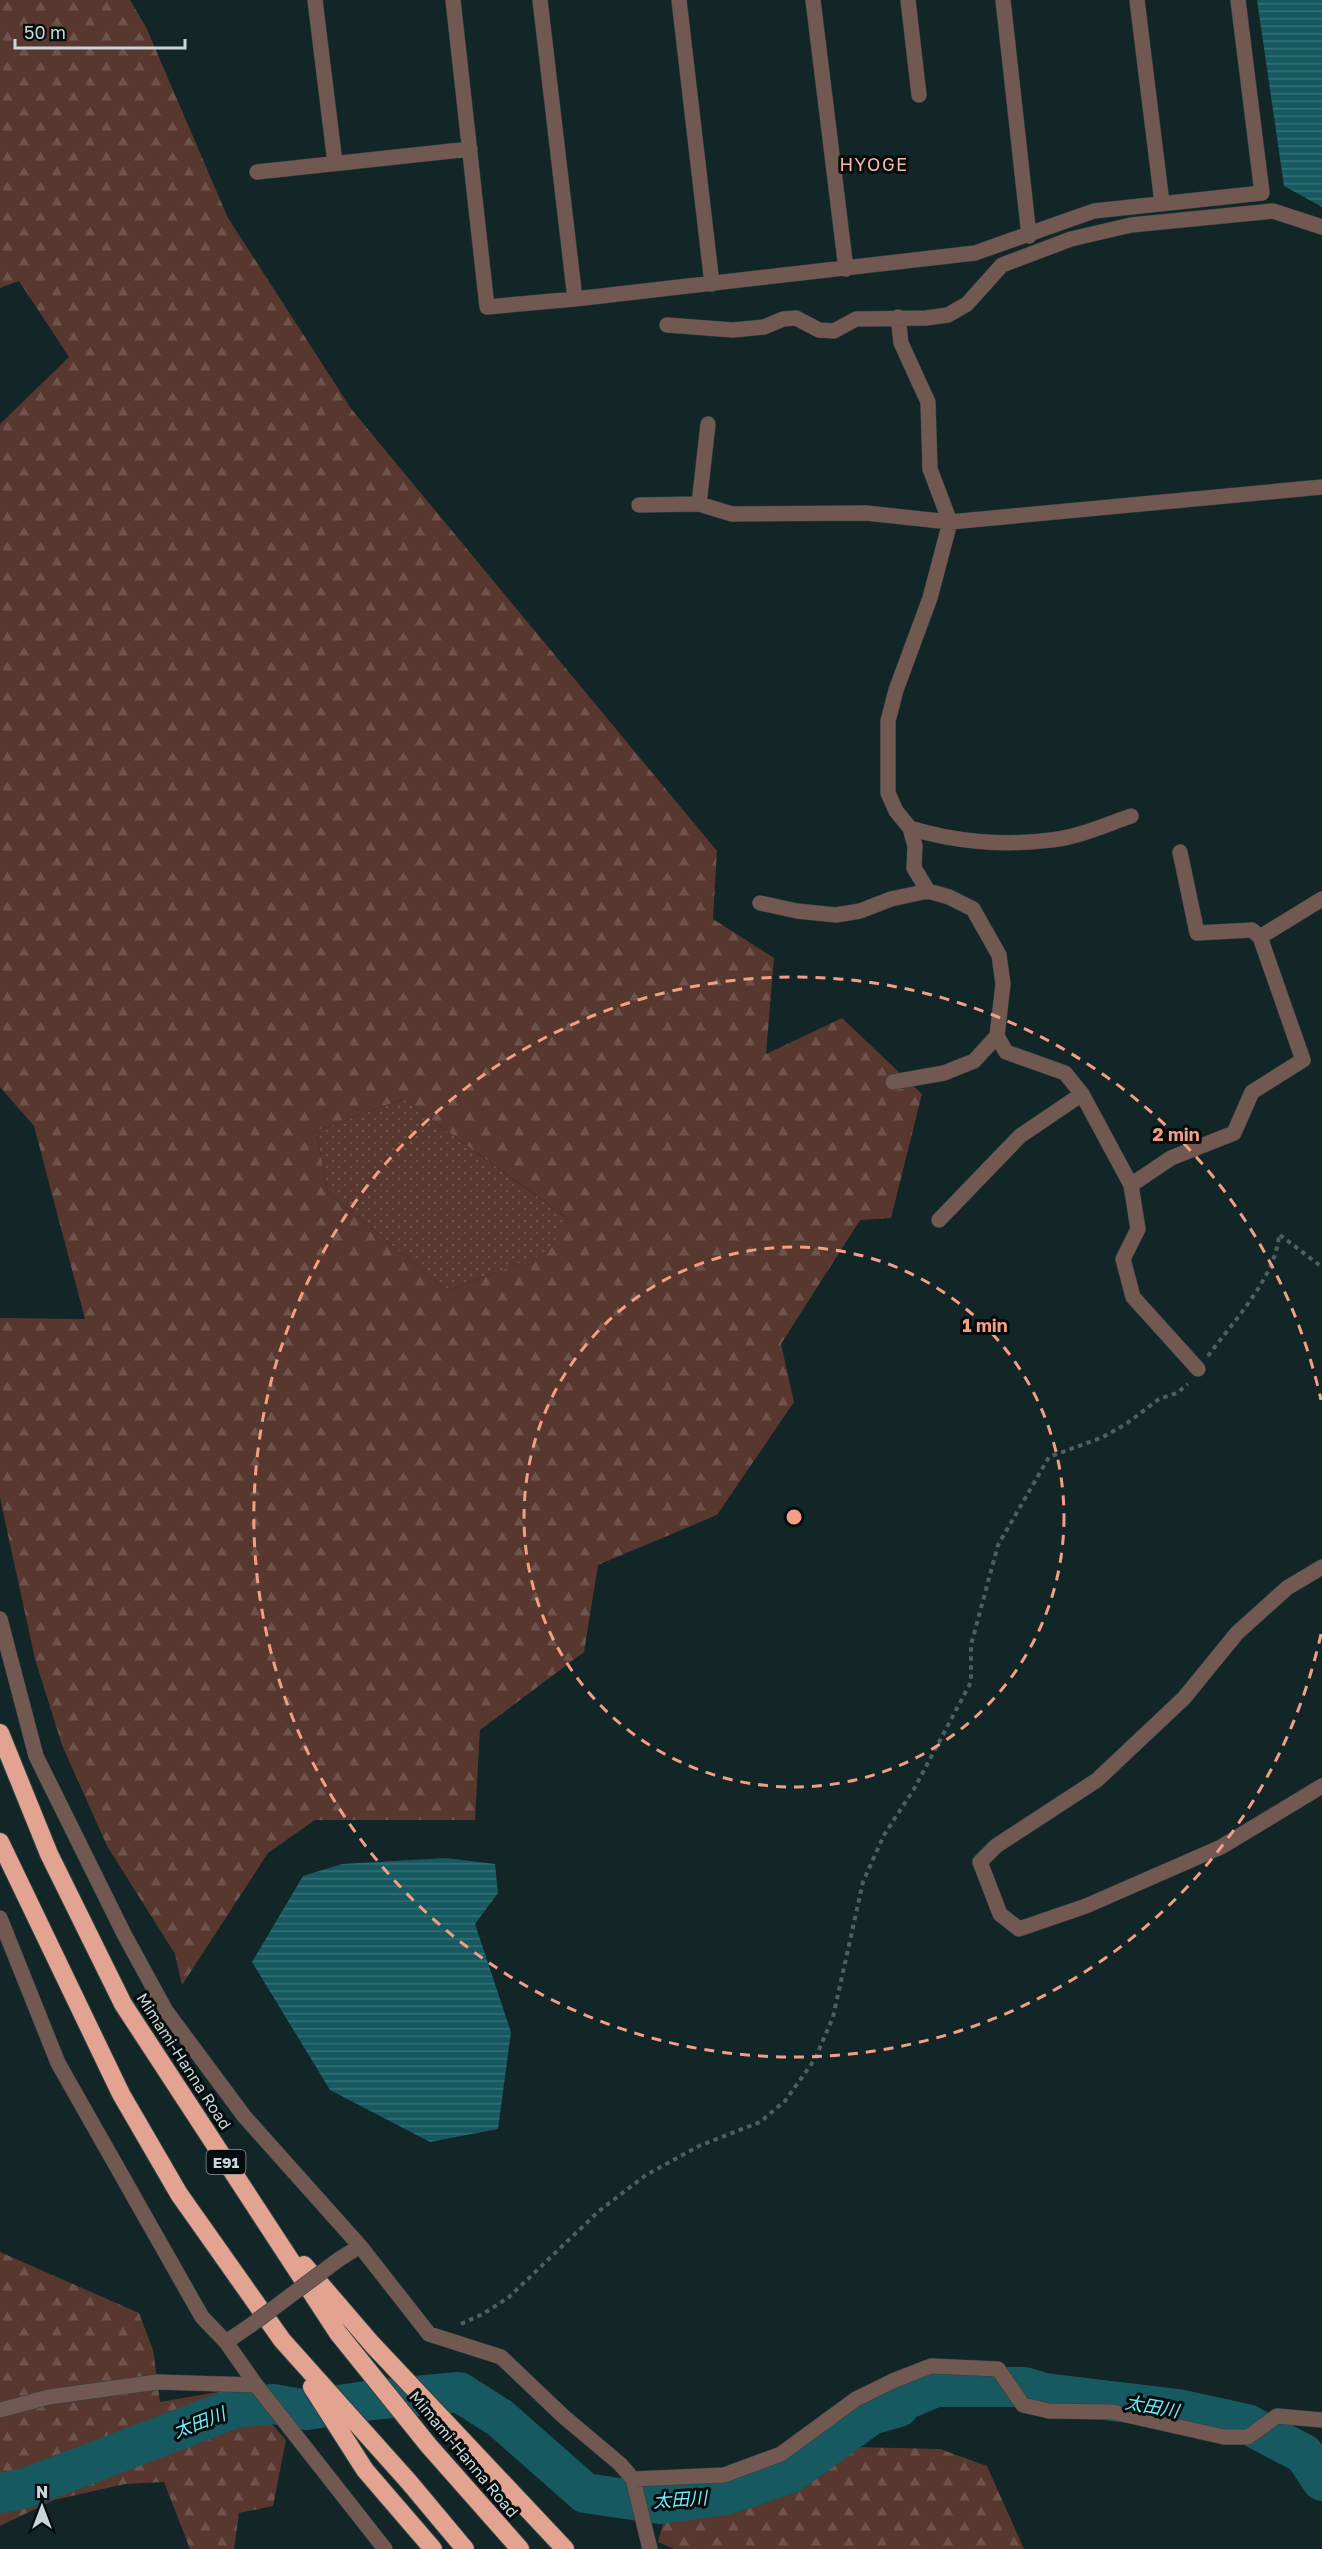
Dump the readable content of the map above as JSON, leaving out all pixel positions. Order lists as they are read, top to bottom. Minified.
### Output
{"streets":{"highway":["Mimami-Hanna Road","E91"]},"districts":["HYOGE"],"water":["太田川"],"scale_bar":"50 m","north":"top","rings":["2 min","1 min"]}
